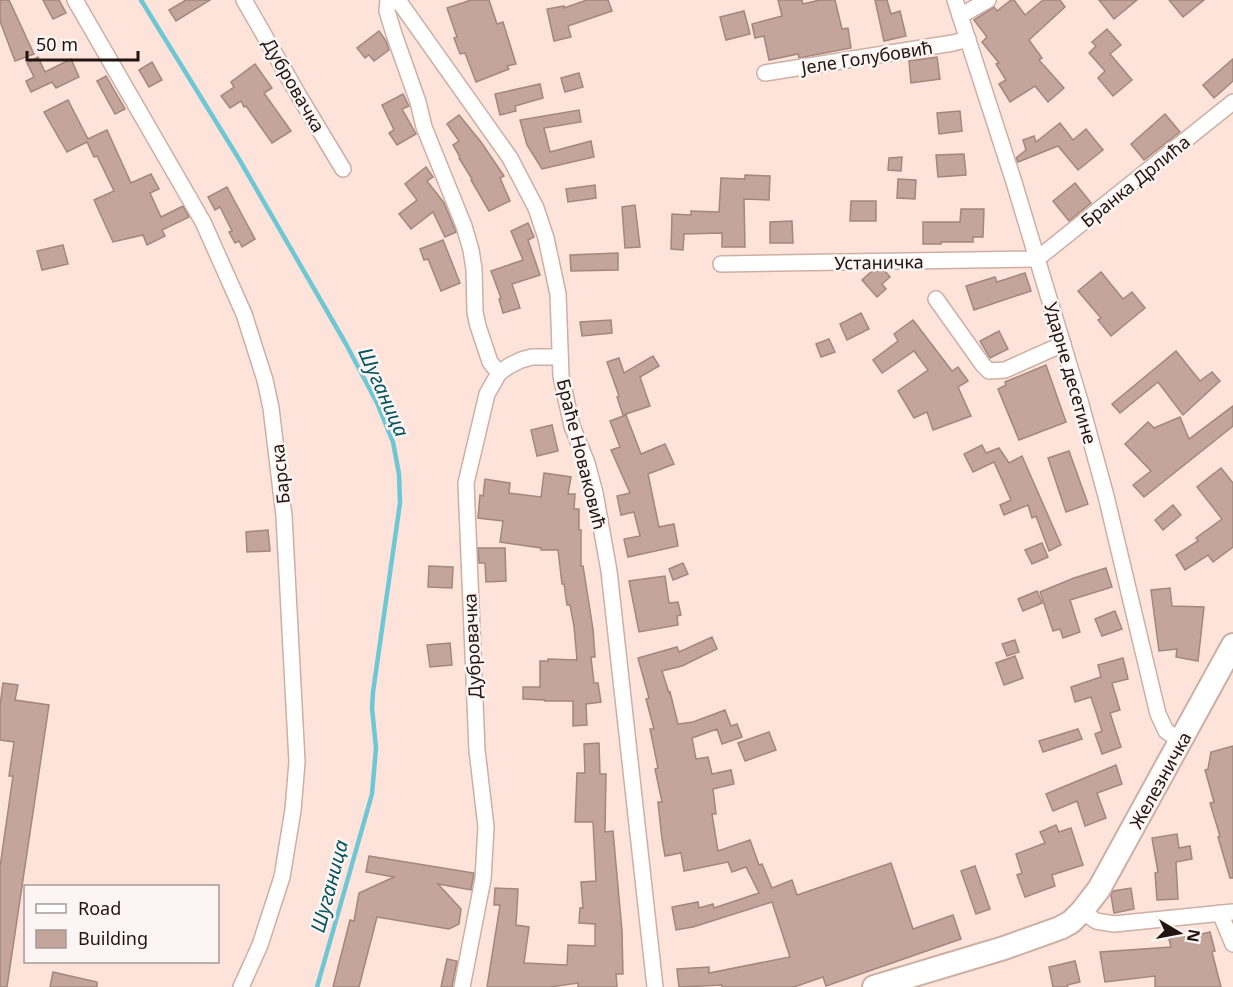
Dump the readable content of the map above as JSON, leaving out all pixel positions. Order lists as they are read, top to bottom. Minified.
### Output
{"streets":{"main road":["Железничка"],"street":["Јеле Голубовић","Дубровачка","Бранка Дрлића","Устаничка","Ударне десетине","Браће Новаковић","Барска"]},"crossings":[["Јеле Голубовић","Ударне десетине"],["Бранка Дрлића","Устаничка"],["Бранка Дрлића","Ударне десетине"],["Устаничка","Ударне десетине"],["Ударне десетине","Железничка"]],"water":["Шуганица"],"legend":["Road","Building"],"scale_bar":"50 m","north":"right"}
